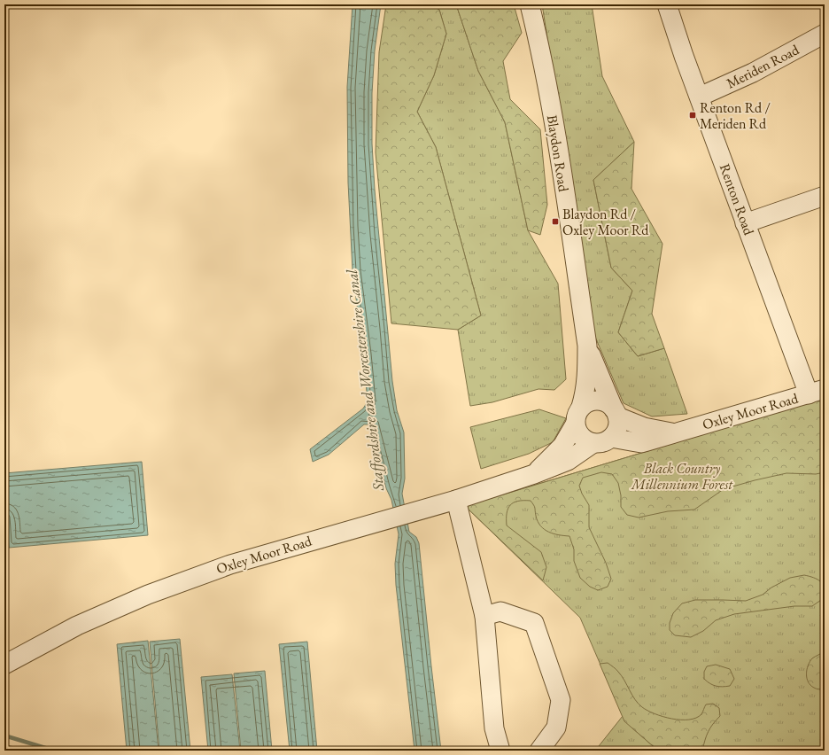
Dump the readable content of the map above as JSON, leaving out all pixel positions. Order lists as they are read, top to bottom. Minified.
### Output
{"streets":{"street":["Meriden Road","Blaydon Road","Renton Road","Oxley Moor Road"]},"crossings":[["Meriden Road","Renton Road"],["Blaydon Road","Oxley Moor Road"],["Renton Road","Oxley Moor Road"]],"water":["Staffordshire and Worcestershire Canal"],"parks":["Black Country Millennium Forest"],"places":{"transit":["Renton Rd / Meriden Rd","Blaydon Rd / Oxley Moor Rd"]}}
